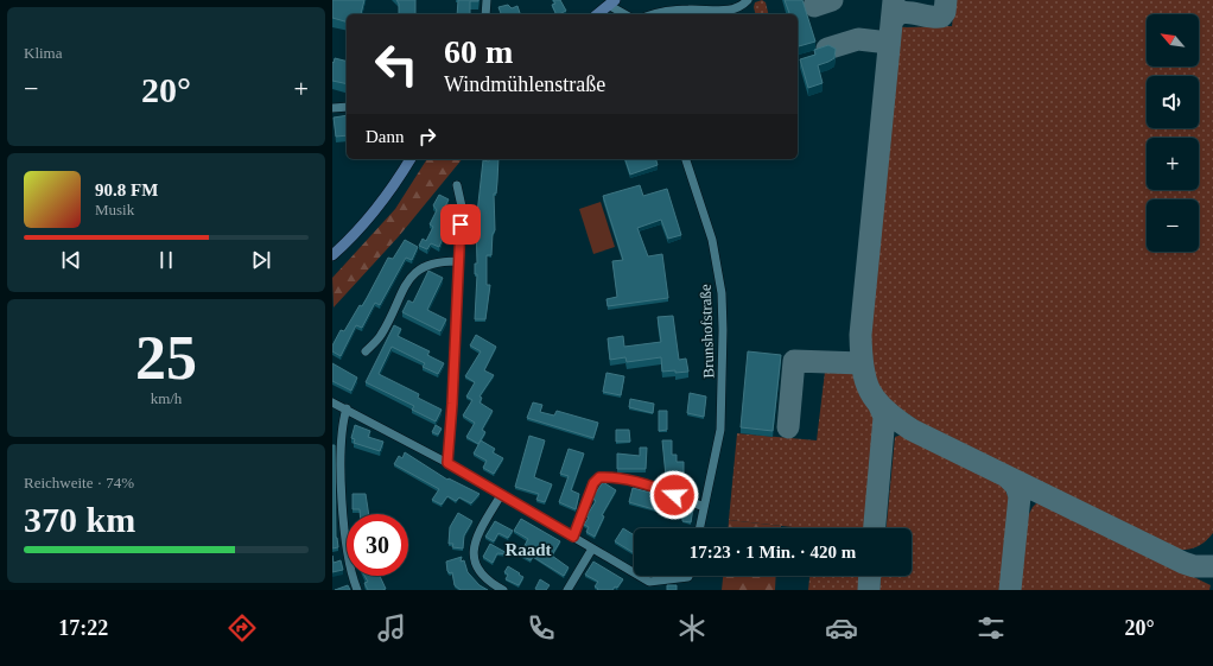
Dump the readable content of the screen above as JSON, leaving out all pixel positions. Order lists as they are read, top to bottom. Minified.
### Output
{"streets":{"street":["Brunshofstraße"]},"districts":["Raadt"],"north":"top left","page":{"tile":["Klima",["25","km/h"],["Reichweite · 74%","370 km"]],"map_buttons":["+","−"],"turn":["60 m","Windmühlenstraße"],"heat":["−","20°","+"],"then":"Dann","song":["90.8 FM","Musik"],"limit":"30","trip":"17:23 · 1 Min. · 420 m","tabs":["17:22","20°"]}}
